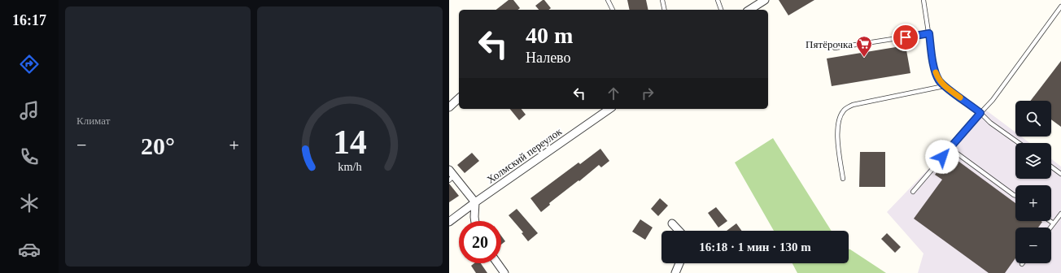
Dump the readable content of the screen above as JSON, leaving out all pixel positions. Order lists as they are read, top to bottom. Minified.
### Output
{"streets":{"street":["Холмский переулок"]},"places":{"supermarket":["Пятёрочка"]},"page":{"tabs":"16:17","tile":"Климат","turn":["40 m","Налево"],"map_buttons":["+","−"],"heat":["−","20°","+"],"limit":"20","trip":"16:18 · 1 мин · 130 m","gauge":["14","km/h"]}}
